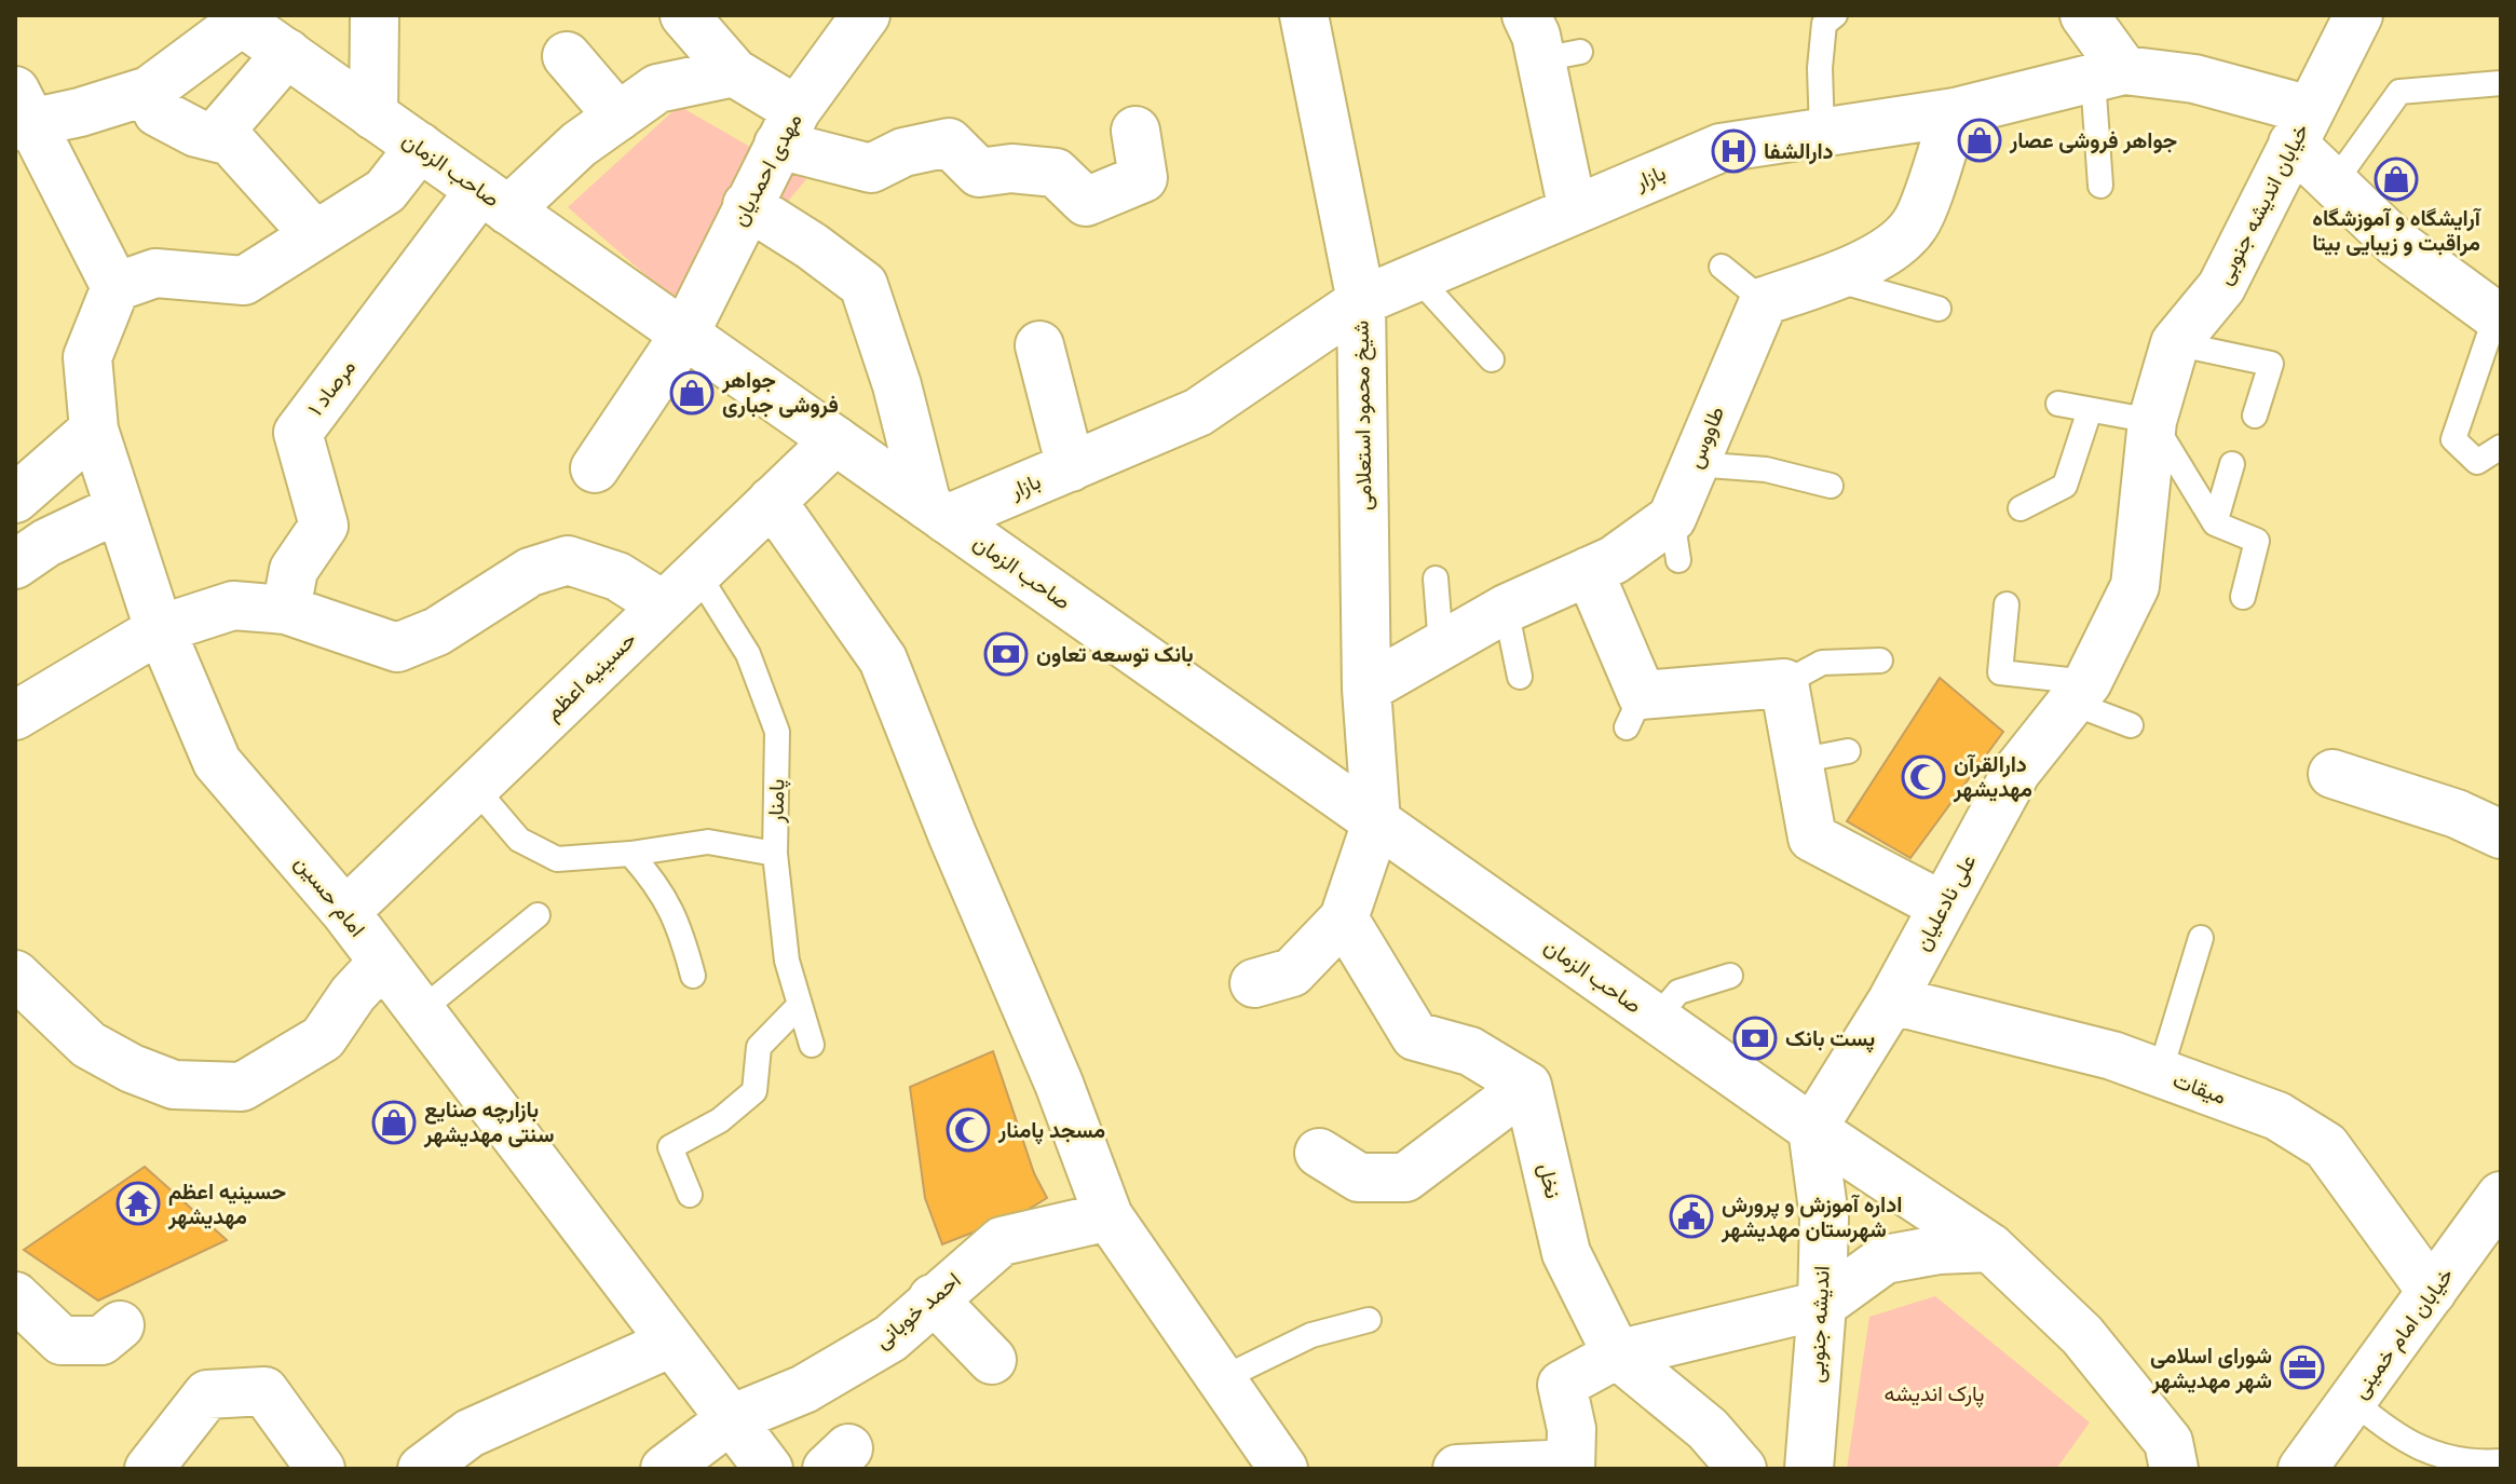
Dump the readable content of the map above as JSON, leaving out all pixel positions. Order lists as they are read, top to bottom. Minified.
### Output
{"streets":{"street":["صاحب الزمان","مهدی احمدیان","بازار","خیابان اندیشه جنوبی","مرصاد ۱","شیخ محمود استعلامی","طاووس","حسینیه اعظم","امام حسین","علی نادعلیان","میقات","نخل","احمد خوبانی","اندیشه جنوبی","خیابان امام خمینی"],"lane":["پامنار"]},"crossings":[["صاحب الزمان","مهدی احمدیان"],["صاحب الزمان","بازار"],["صاحب الزمان","مرصاد ۱"],["صاحب الزمان","شیخ محمود استعلامی"],["صاحب الزمان","حسینیه اعظم"],["صاحب الزمان","علی نادعلیان"],["صاحب الزمان","اندیشه جنوبی"],["بازار","خیابان اندیشه جنوبی"],["بازار","شیخ محمود استعلامی"],["خیابان اندیشه جنوبی","علی نادعلیان"],["شیخ محمود استعلامی","طاووس"],["حسینیه اعظم","پامنار"],["حسینیه اعظم","امام حسین"],["امام حسین","احمد خوبانی"],["علی نادعلیان","میقات"],["علی نادعلیان","اندیشه جنوبی"],["میقات","خیابان امام خمینی"]],"parks":["پارک اندیشه"],"places":{"shop":["جواهر فروشی عصار","آرایشگاه و آموزشگاه مراقبت و زیبایی بیتا","جواهر فروشی جباری","بازارچه صنایع سنتی مهدیشهر"],"hospital":["دارالشفا"],"bank":["بانک توسعه تعاون","پست بانک"],"mosque":["دارالقرآن مهدیشهر","مسجد پامنار"],"temple":["حسینیه اعظم مهدیشهر"],"public building":["اداره آموزش و پرورش شهرستان مهدیشهر"],"office":["شورای اسلامی شهر مهدیشهر"]}}
